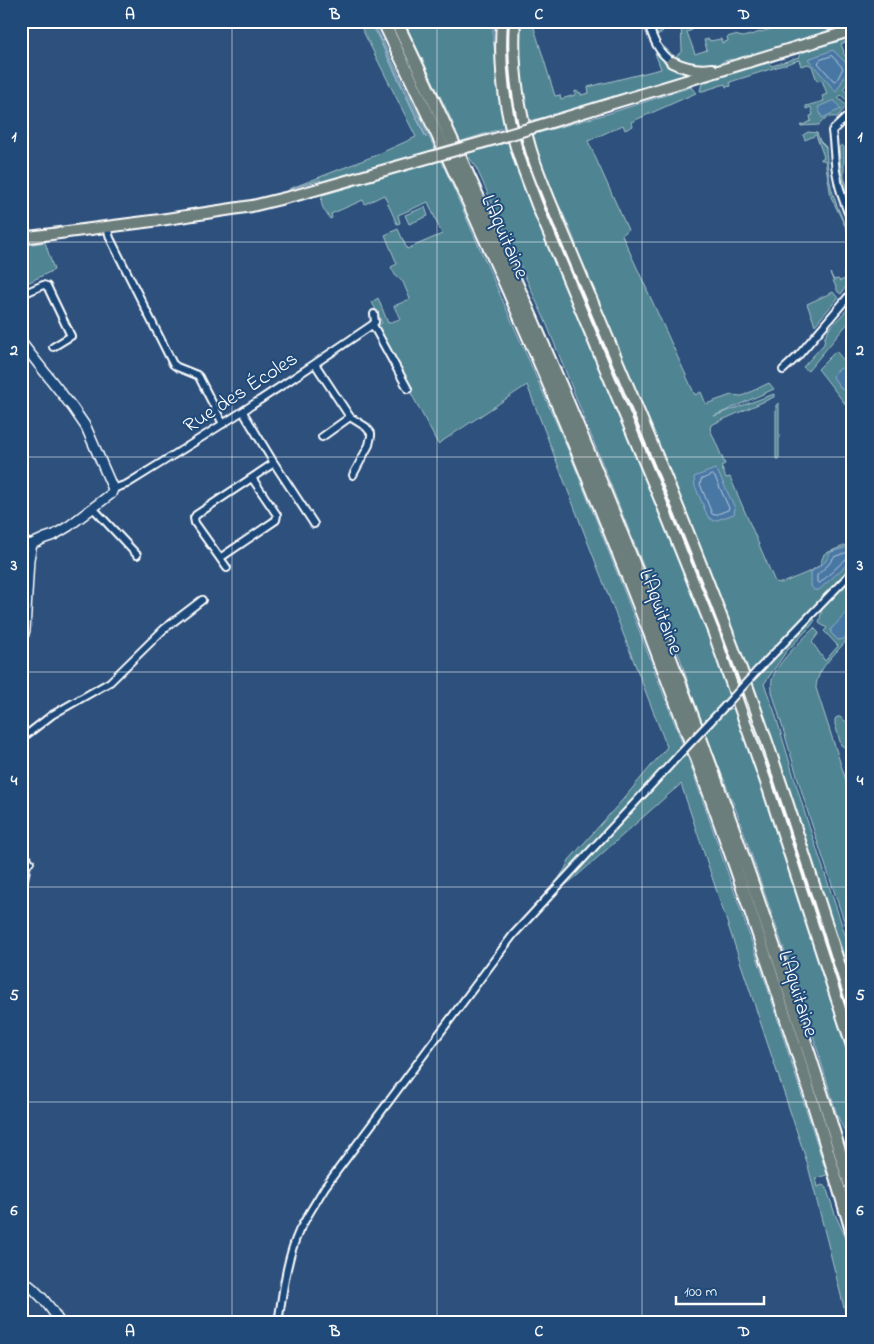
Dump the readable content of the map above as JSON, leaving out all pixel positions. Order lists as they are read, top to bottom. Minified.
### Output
{"streets":{"highway":["L'Aquitaine"],"street":["Rue des Écoles"]},"scale_bar":"100 m","grid":{"columns":["A","B","C","D"],"rows":["1","2","3","4","5","6"]}}
